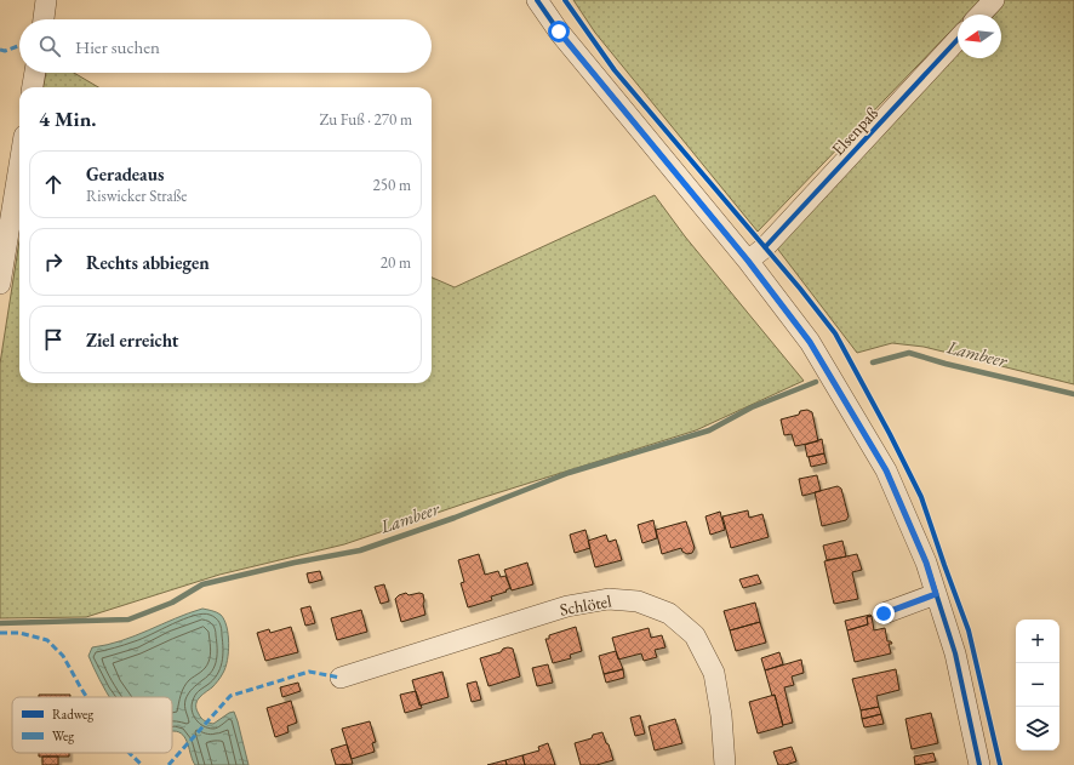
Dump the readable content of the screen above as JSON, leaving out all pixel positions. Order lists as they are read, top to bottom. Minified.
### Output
{"streets":{"street":["Elsenpaß","Schlötel"]},"water":["Lambeer"],"legend":["Radweg","Weg"],"north":"left","page":{"search":"Hier suchen","heading":["4 Min.","Zu Fuß · 270 m"],"list":[["Geradeaus","Riswicker Straße","250 m"],["Rechts abbiegen","20 m"],"Ziel erreicht"],"map_buttons":["+","−"]}}
